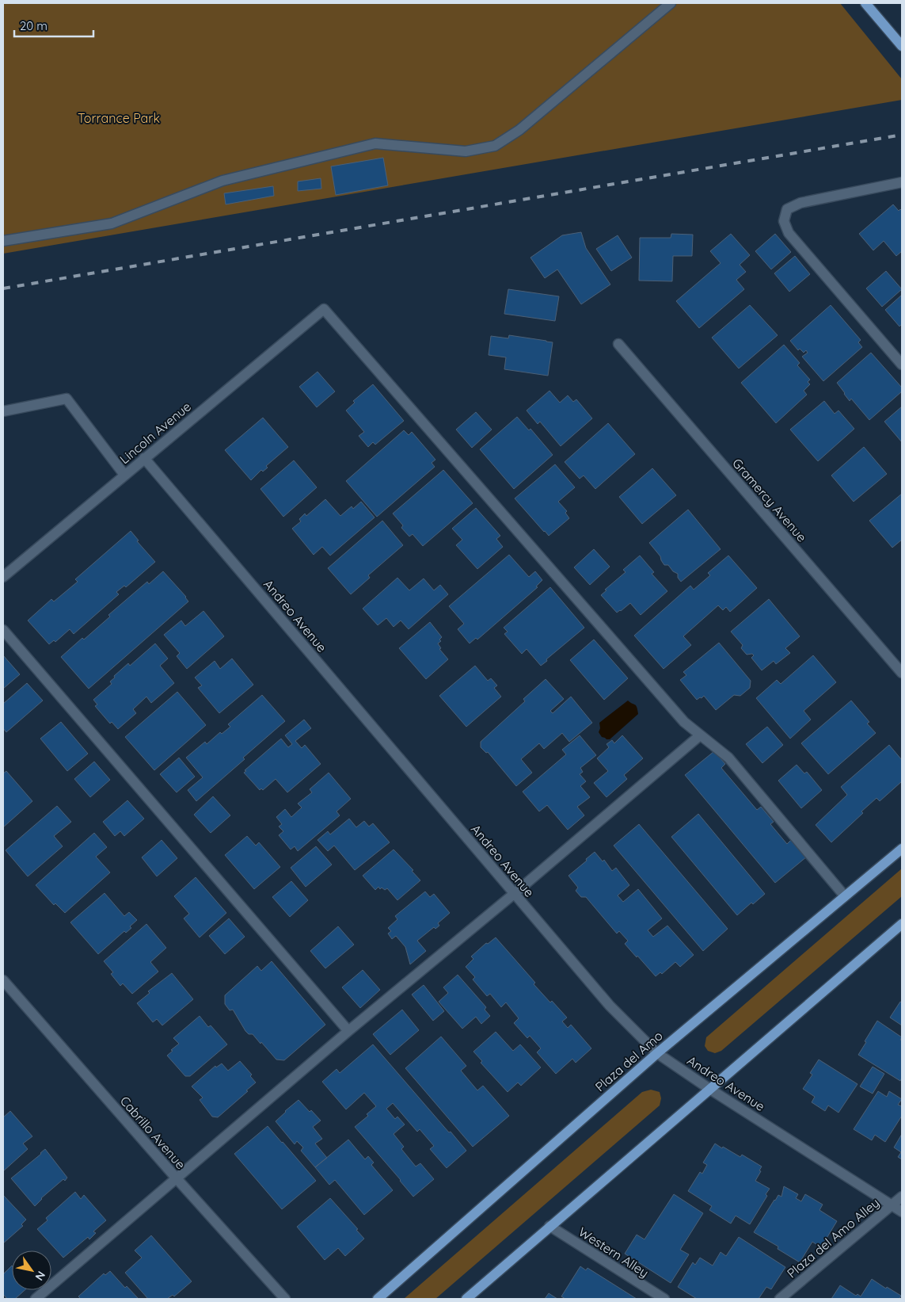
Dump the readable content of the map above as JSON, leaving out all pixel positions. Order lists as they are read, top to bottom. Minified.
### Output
{"streets":{"main road":["Plaza del Amo"],"street":["Lincoln Avenue","Gramercy Avenue","Andreo Avenue","Cabrillo Avenue","Plaza del Amo Alley","Western Alley"]},"crossings":[["Lincoln Avenue","Andreo Avenue"],["Andreo Avenue","Plaza del Amo"],["Andreo Avenue","Plaza del Amo Alley"]],"parks":["Torrance Park"],"scale_bar":"20 m","north":"bottom right"}
